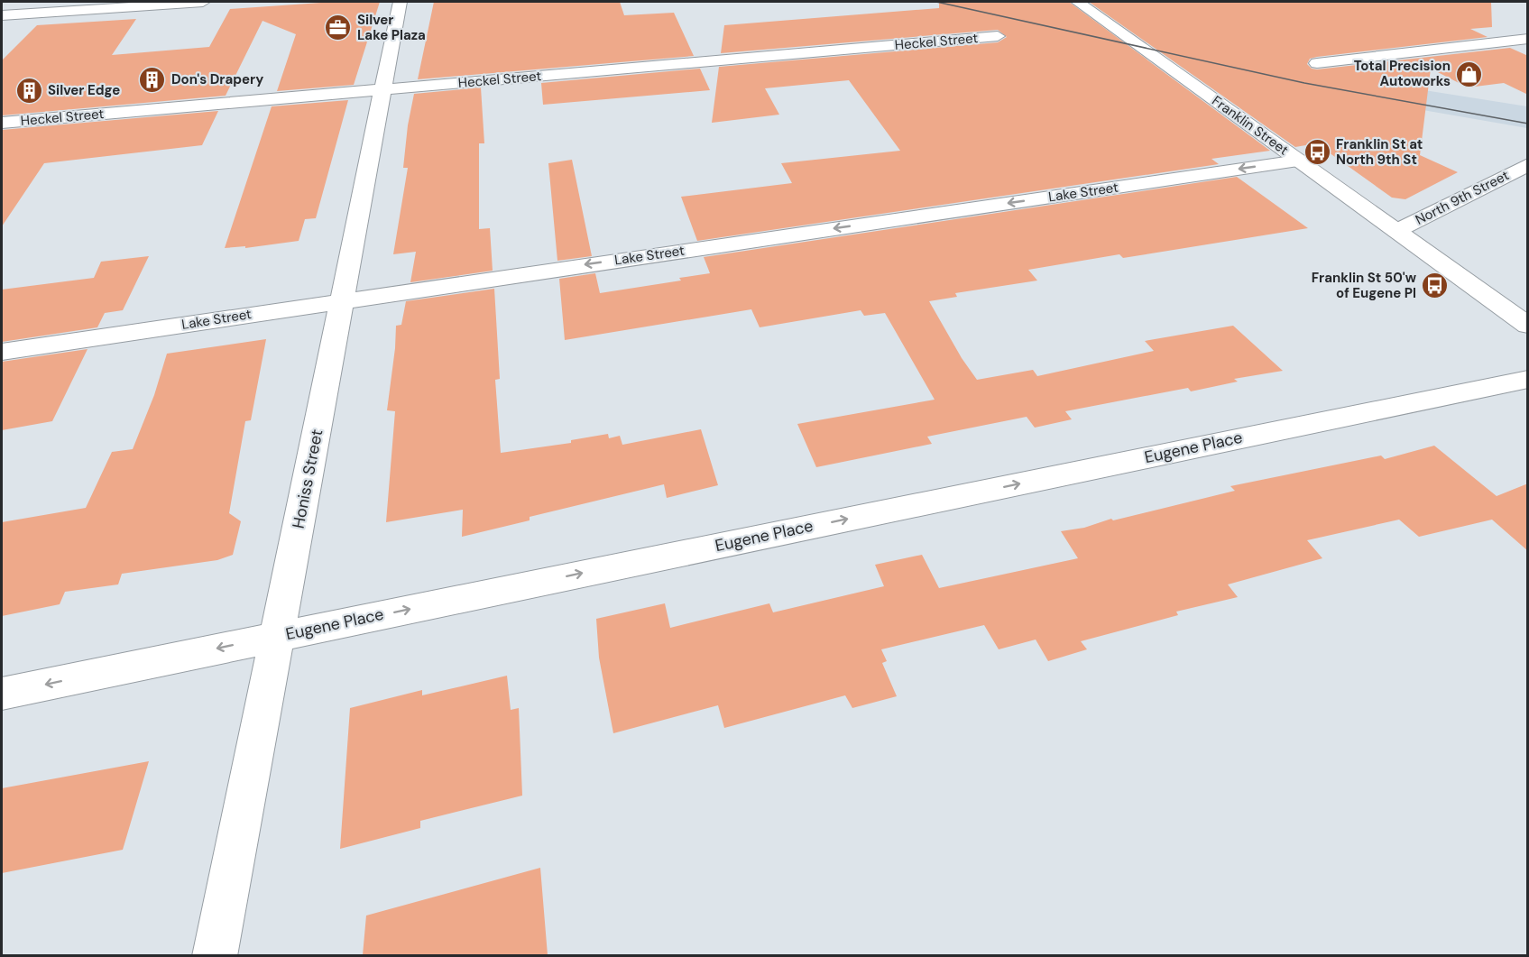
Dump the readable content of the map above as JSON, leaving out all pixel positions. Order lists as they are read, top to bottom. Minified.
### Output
{"streets":{"street":["Heckel Street","Franklin Street","Lake Street","North 9th Street","Eugene Place","Honiss Street"]},"crossings":[["Heckel Street","Honiss Street"],["Franklin Street","Lake Street"],["Franklin Street","North 9th Street"],["Lake Street","Honiss Street"],["Eugene Place","Honiss Street"]],"one_way":["Lake Street"],"places":{"office":["Silver Lake Plaza"],"shop":["Total Precision Autoworks"],"building":["Don's Drapery","Silver Edge"],"bus stop":["Franklin St at North 9th St","Franklin St 50'w of Eugene Pl"]}}
